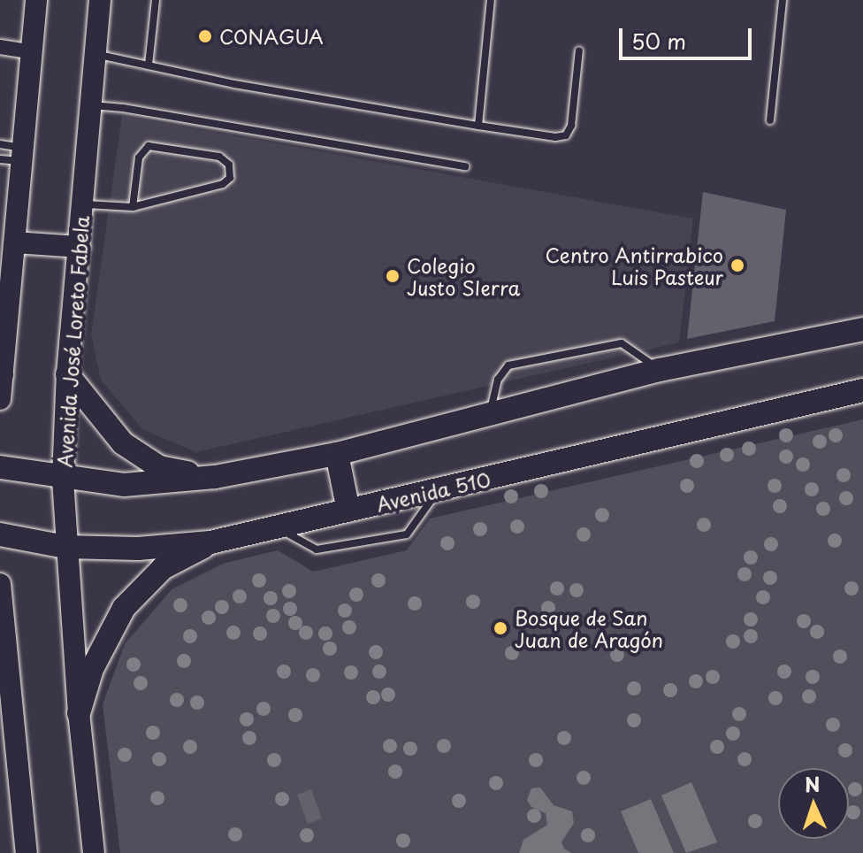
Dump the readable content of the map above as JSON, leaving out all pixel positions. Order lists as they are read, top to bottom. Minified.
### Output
{"streets":{"main road":["Avenida José Loreto Fabela","Avenida 510"]},"crossings":[["Avenida José Loreto Fabela","Avenida 510"]],"places":["CONAGUA","Centro Antirrabico Luis Pasteur","Colegio Justo SIerra","Bosque de San Juan de Aragón"],"scale_bar":"50 m","north":"top"}
